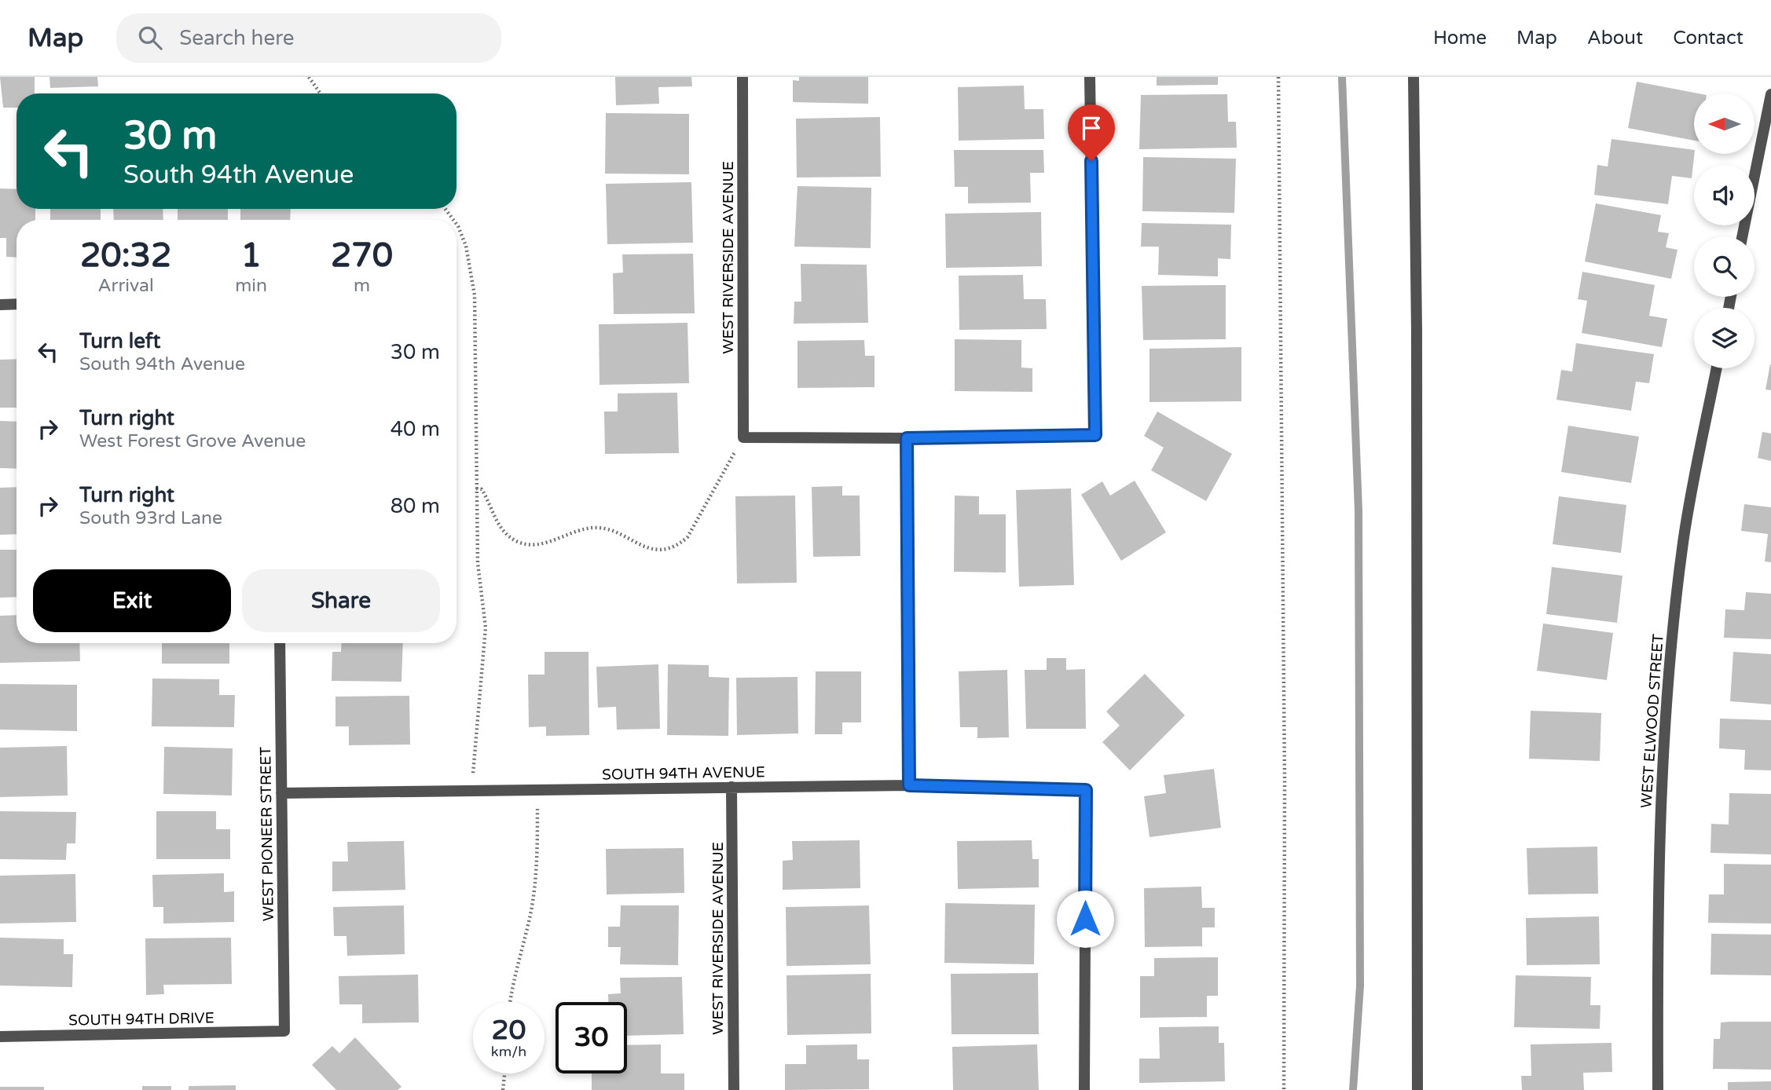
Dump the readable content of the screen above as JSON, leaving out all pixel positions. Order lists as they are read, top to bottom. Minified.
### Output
{"streets":{"street":["WEST RIVERSIDE AVENUE","WEST ELWOOD STREET","SOUTH 94TH AVENUE","WEST PIONEER STREET","SOUTH 94TH DRIVE"]},"crossings":[["WEST RIVERSIDE AVENUE","SOUTH 94TH AVENUE"],["SOUTH 94TH AVENUE","WEST PIONEER STREET"],["WEST PIONEER STREET","SOUTH 94TH DRIVE"]],"north":"left","page":{"header":"Map","search":"Search here","nav":["Home","Map","About","Contact"],"turn":["30 m","South 94th Avenue"],"eta":["20:32","Arrival","1","min","270","m"],"list":[{"name":"Turn left","note":"South 94th Avenue","value":"30 m"},{"name":"Turn right","note":"West Forest Grove Avenue","value":"40 m"},{"name":"Turn right","note":"South 93rd Lane","value":"80 m"}],"buttons":["Exit","Share"],"speed":"20 km/h","limit":"30"}}
